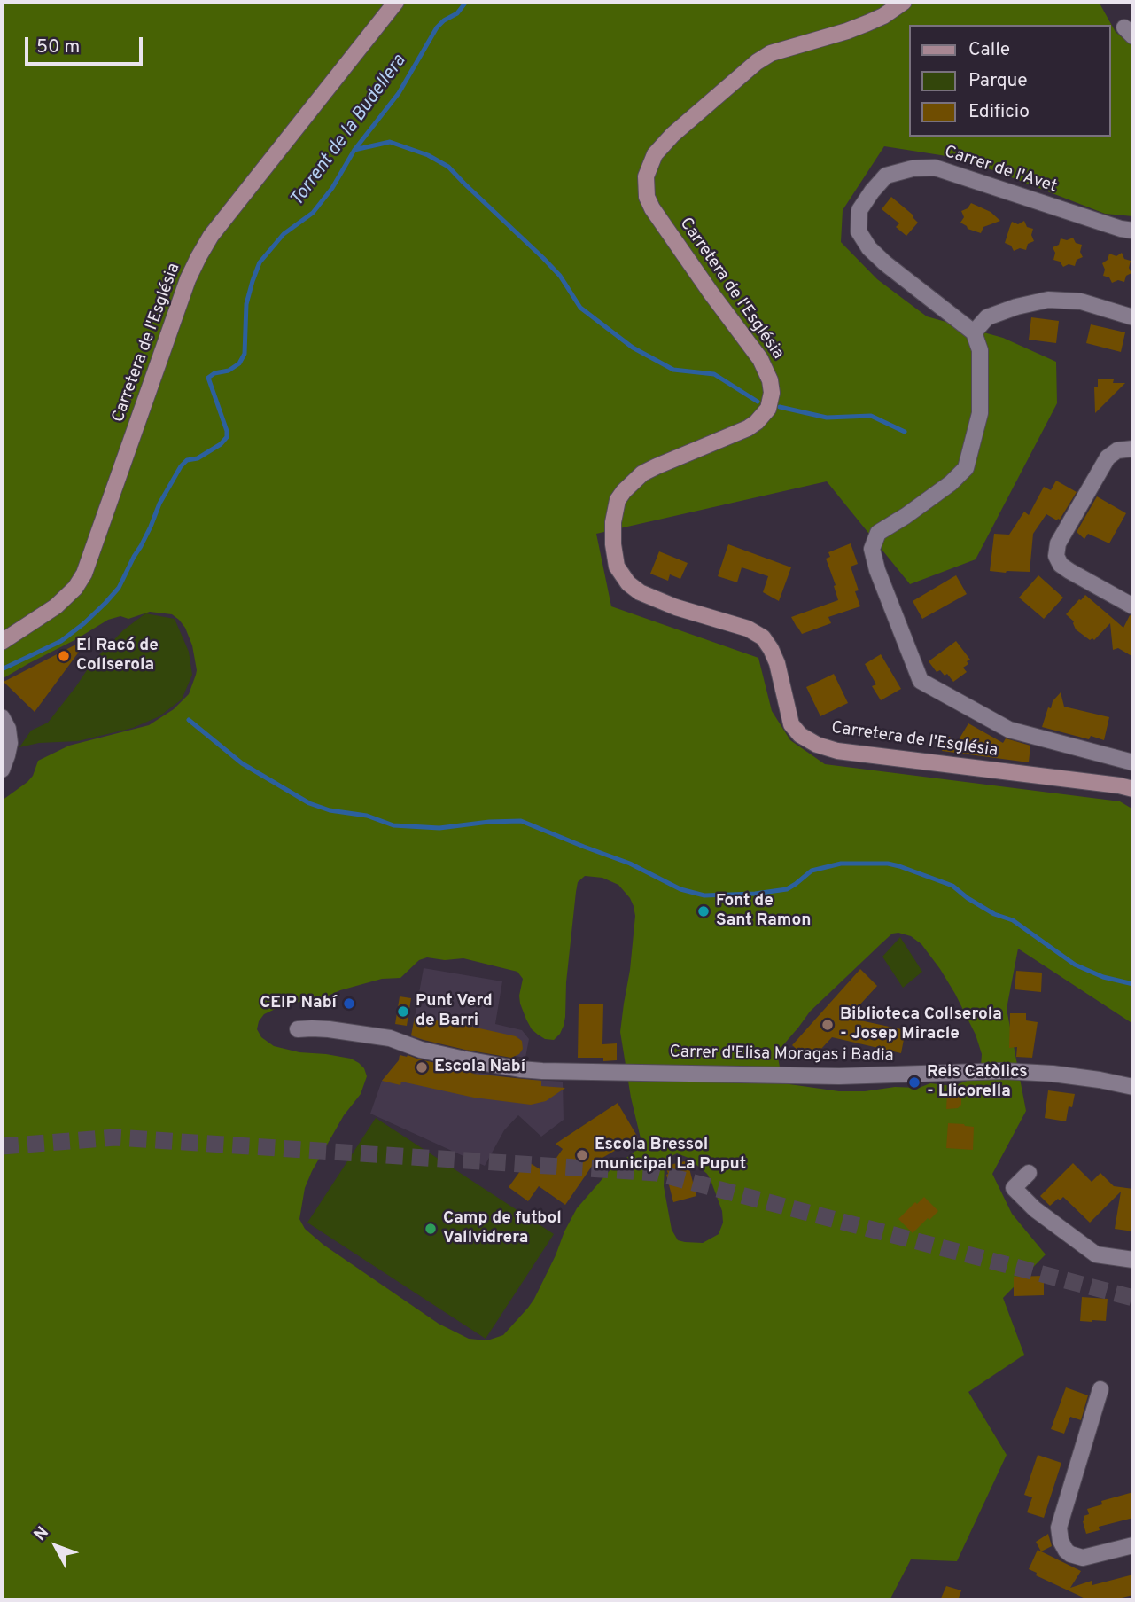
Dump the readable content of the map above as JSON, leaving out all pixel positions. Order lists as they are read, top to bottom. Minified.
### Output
{"streets":{"main road":["Carretera de l'Església"],"street":["Carrer de l'Avet","Carrer d'Elisa Moragas i Badia"]},"water":["Torrent de la Budellera"],"places":["El Racó de Collserola","Font de Sant Ramon","CEIP Nabí","Punt Verd de Barri","Biblioteca Collserola - Josep Miracle","Escola Nabí","Reis Catòlics - Llicorella","Escola Bressol municipal La Puput","Camp de futbol Vallvidrera"],"legend":["Calle","Parque","Edificio"],"scale_bar":"50 m","north":"top left"}
